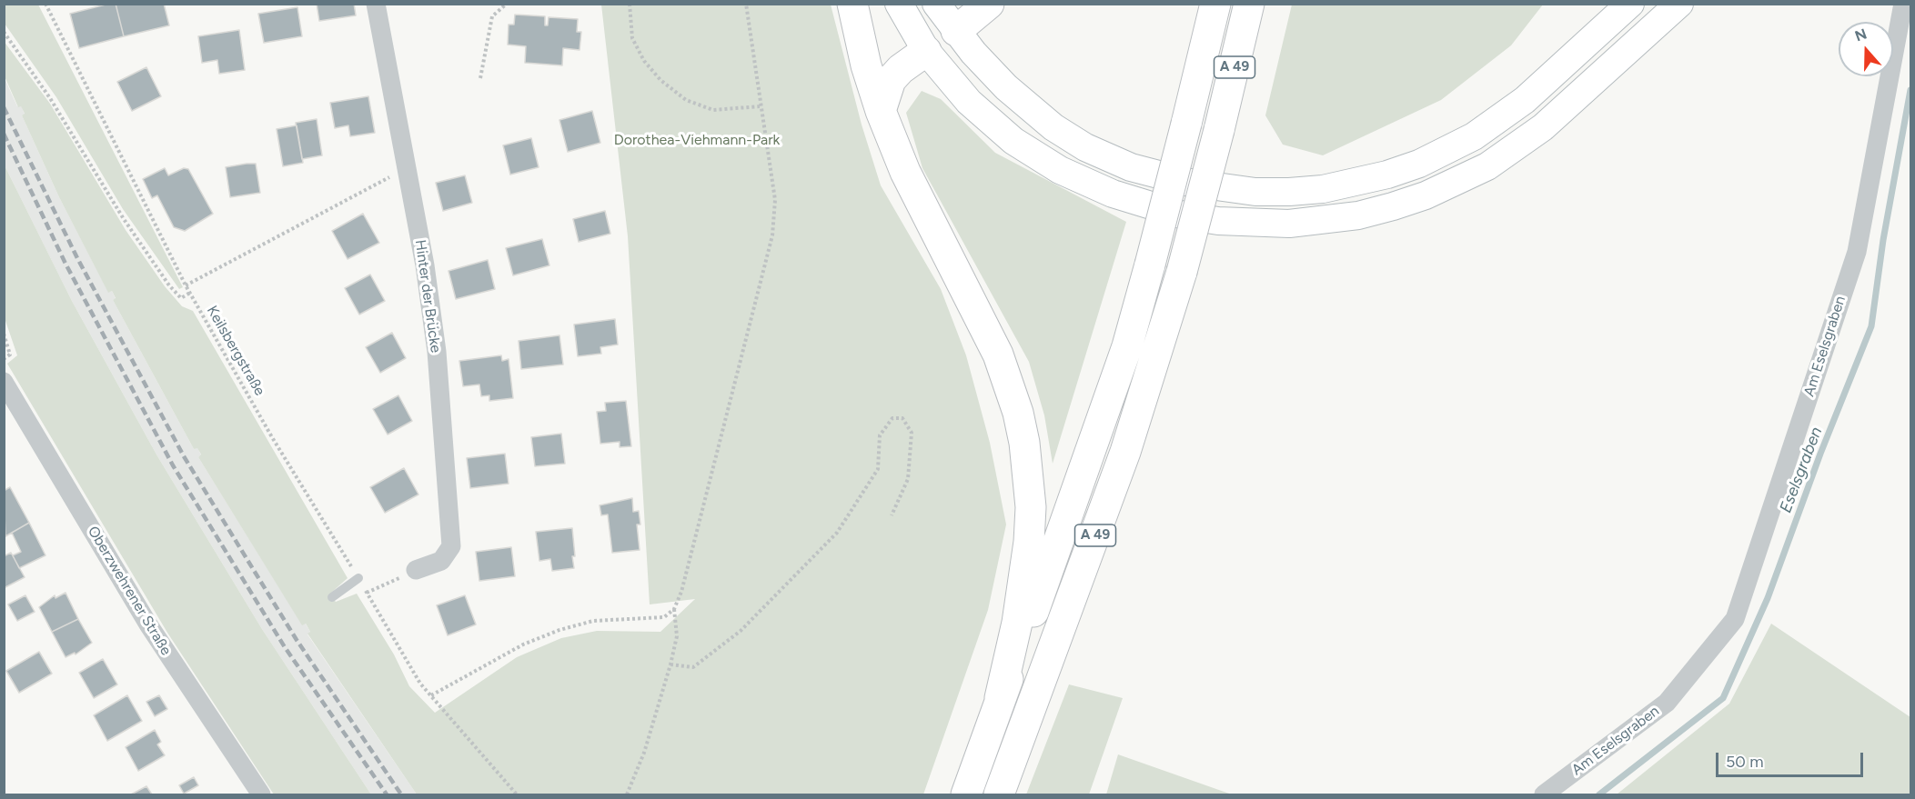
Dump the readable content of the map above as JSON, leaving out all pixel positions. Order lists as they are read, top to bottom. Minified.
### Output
{"streets":{"highway":["A 49"],"street":["Hinter der Brücke","Am Eselsgraben","Oberzwehrener Straße"],"path":["Keilsbergstraße"]},"water":["Eselsgraben"],"parks":["Dorothea-Viehmann-Park"],"scale_bar":"50 m","north":"top"}
